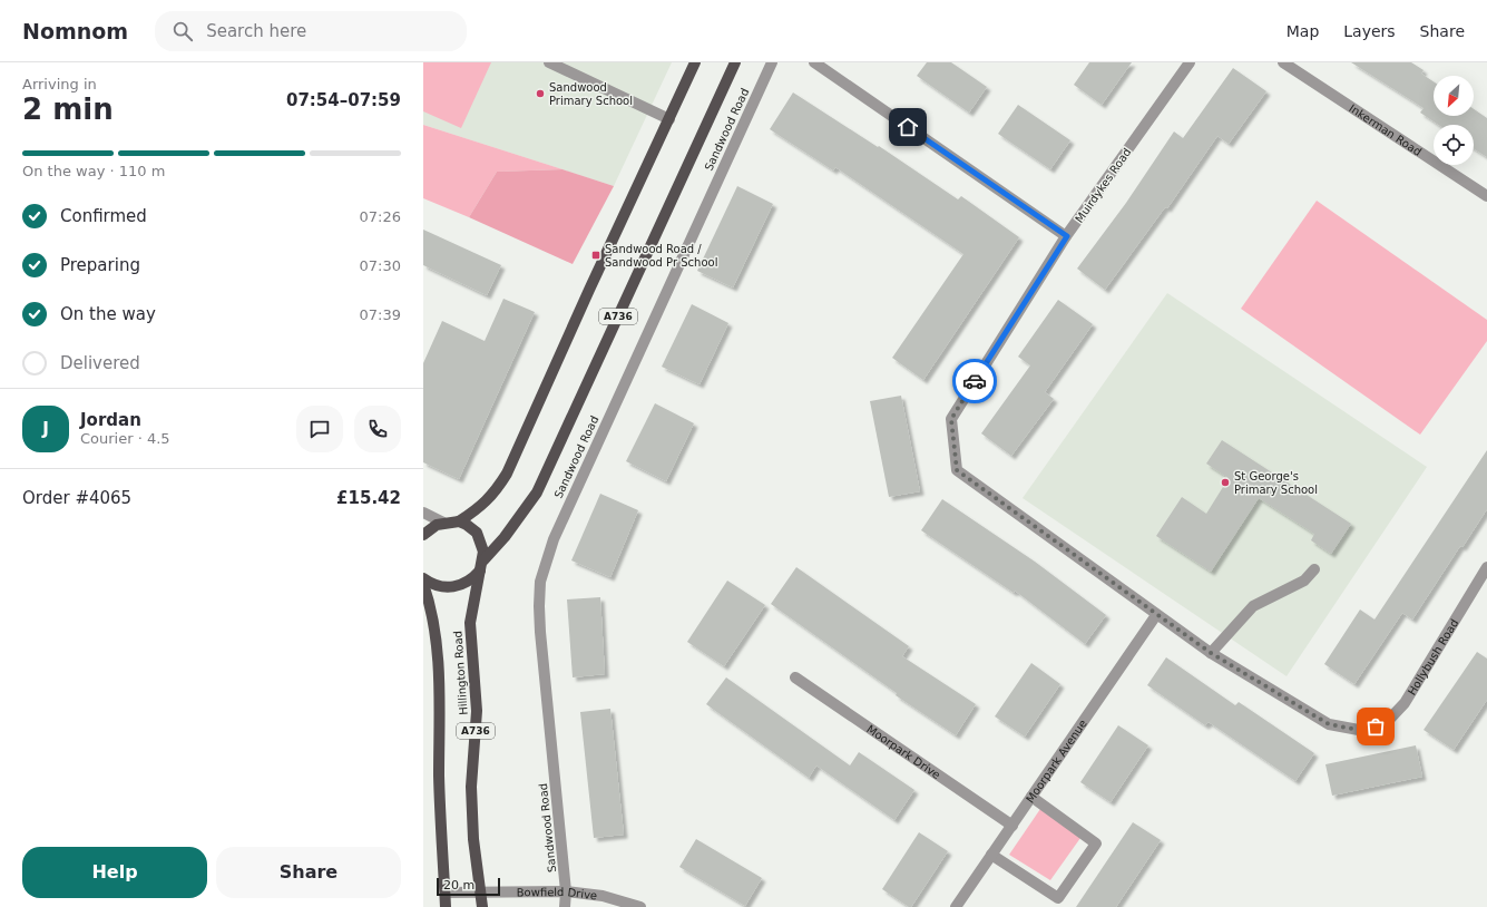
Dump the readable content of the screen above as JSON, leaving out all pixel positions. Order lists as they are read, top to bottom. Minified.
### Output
{"streets":{"main road":["Sandwood Road","A736","Hillington Road"],"street":["Inkerman Road","Muirdykes Road","Hollybush Road","Moorpark Drive","Moorpark Avenue","Bowfield Drive"]},"crossings":[["Sandwood Road","Hillington Road"],["Sandwood Road","Bowfield Drive"],["Muirdykes Road","Hollybush Road"],["Muirdykes Road","Moorpark Avenue"],["Hollybush Road","Moorpark Avenue"],["Hillington Road","Bowfield Drive"],["Moorpark Drive","Moorpark Avenue"]],"places":{"other":["Sandwood Primary School","St George's Primary School"],"transit":["Sandwood Road / Sandwood Pr School"]},"scale_bar":"20 m","north":"bottom left","page":{"header":"Nomnom","search":"Search here","nav":["Map","Layers","Share"],"heading":["2 min","Arriving in","07:54–07:59"],"panel":["Jordan","Courier · 4.5","Order #4065","£15.42"],"bar":"On the way · 110 m","list":[["Confirmed","07:26"],["Preparing","07:30"],["On the way","07:39"],"Delivered"],"round":"J","buttons":["Help","Share"],"scale":"20 m"}}
